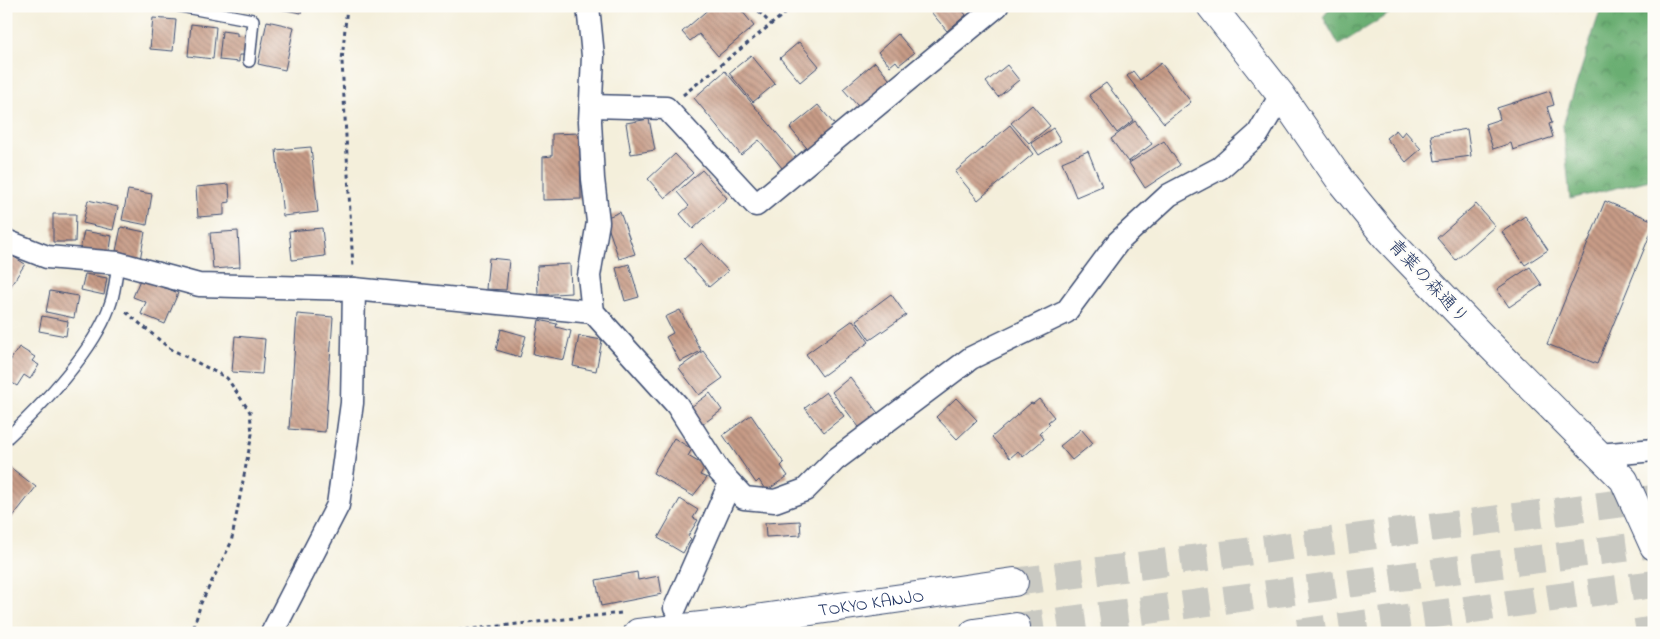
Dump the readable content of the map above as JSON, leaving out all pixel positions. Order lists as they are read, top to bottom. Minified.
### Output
{"streets":{"main road":["青葉の森通り","TOKYO KANJO"]}}
